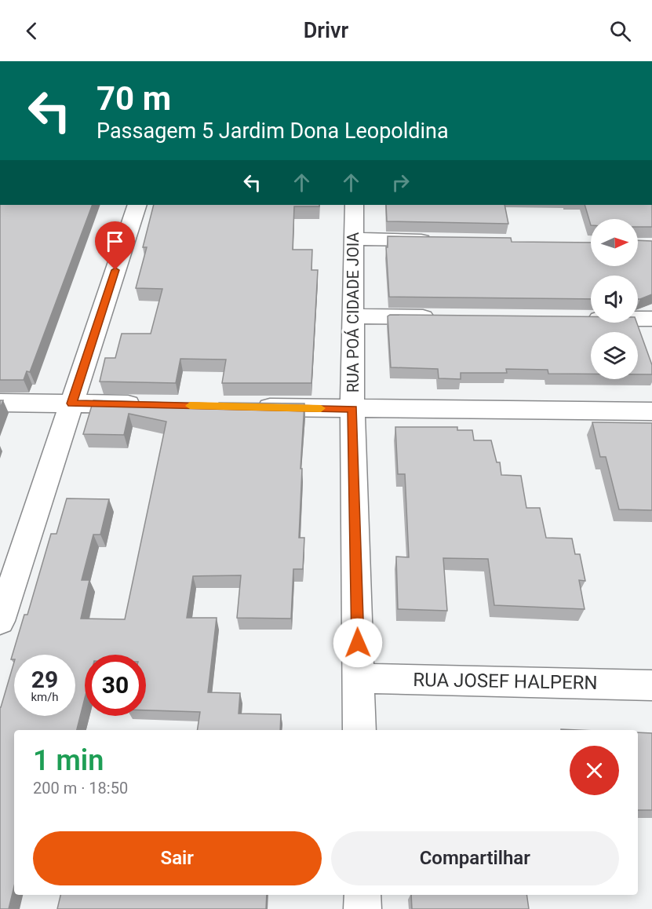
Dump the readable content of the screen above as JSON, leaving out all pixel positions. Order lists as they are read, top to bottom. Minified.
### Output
{"streets":{"street":["RUA POÁ CIDADE JOIA","RUA JOSEF HALPERN"]},"crossings":[["RUA POÁ CIDADE JOIA","RUA JOSEF HALPERN"]],"north":"right","page":{"header":"Drivr","turn":["70 m","Passagem 5 Jardim Dona Leopoldina"],"speed":"29 km/h","limit":"30","heading":["1 min","200 m · 18:50"],"buttons":["Sair","Compartilhar"]}}
